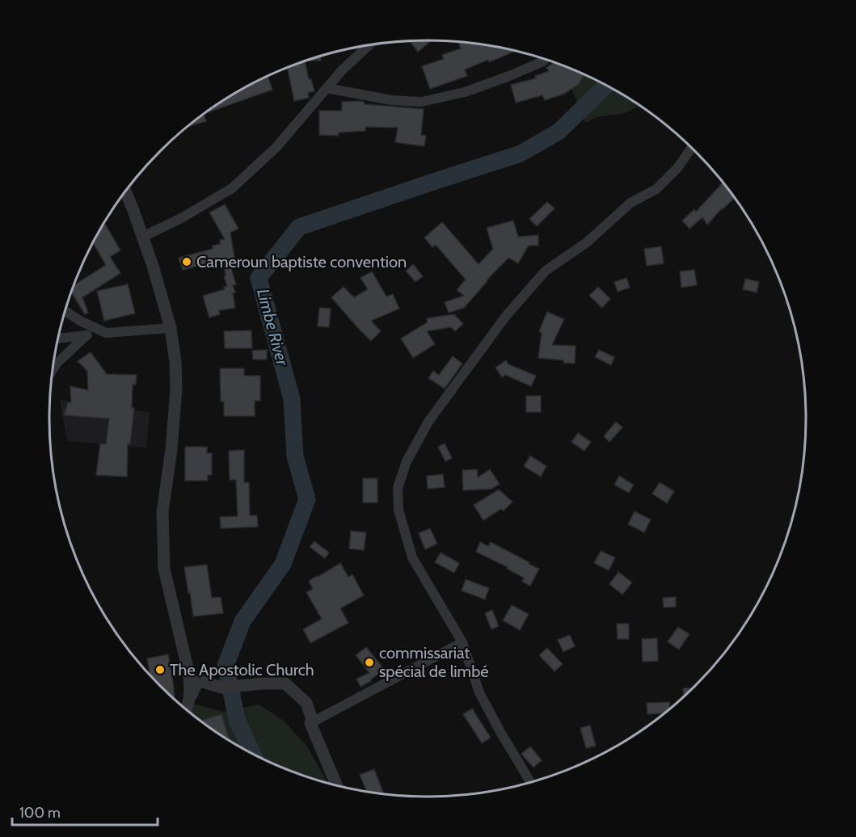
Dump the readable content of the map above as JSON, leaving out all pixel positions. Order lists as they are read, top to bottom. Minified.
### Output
{"water":["Limbe River"],"places":["Cameroun baptiste convention","commissariat spécial de limbé","The Apostolic Church"],"scale_bar":"100 m"}
